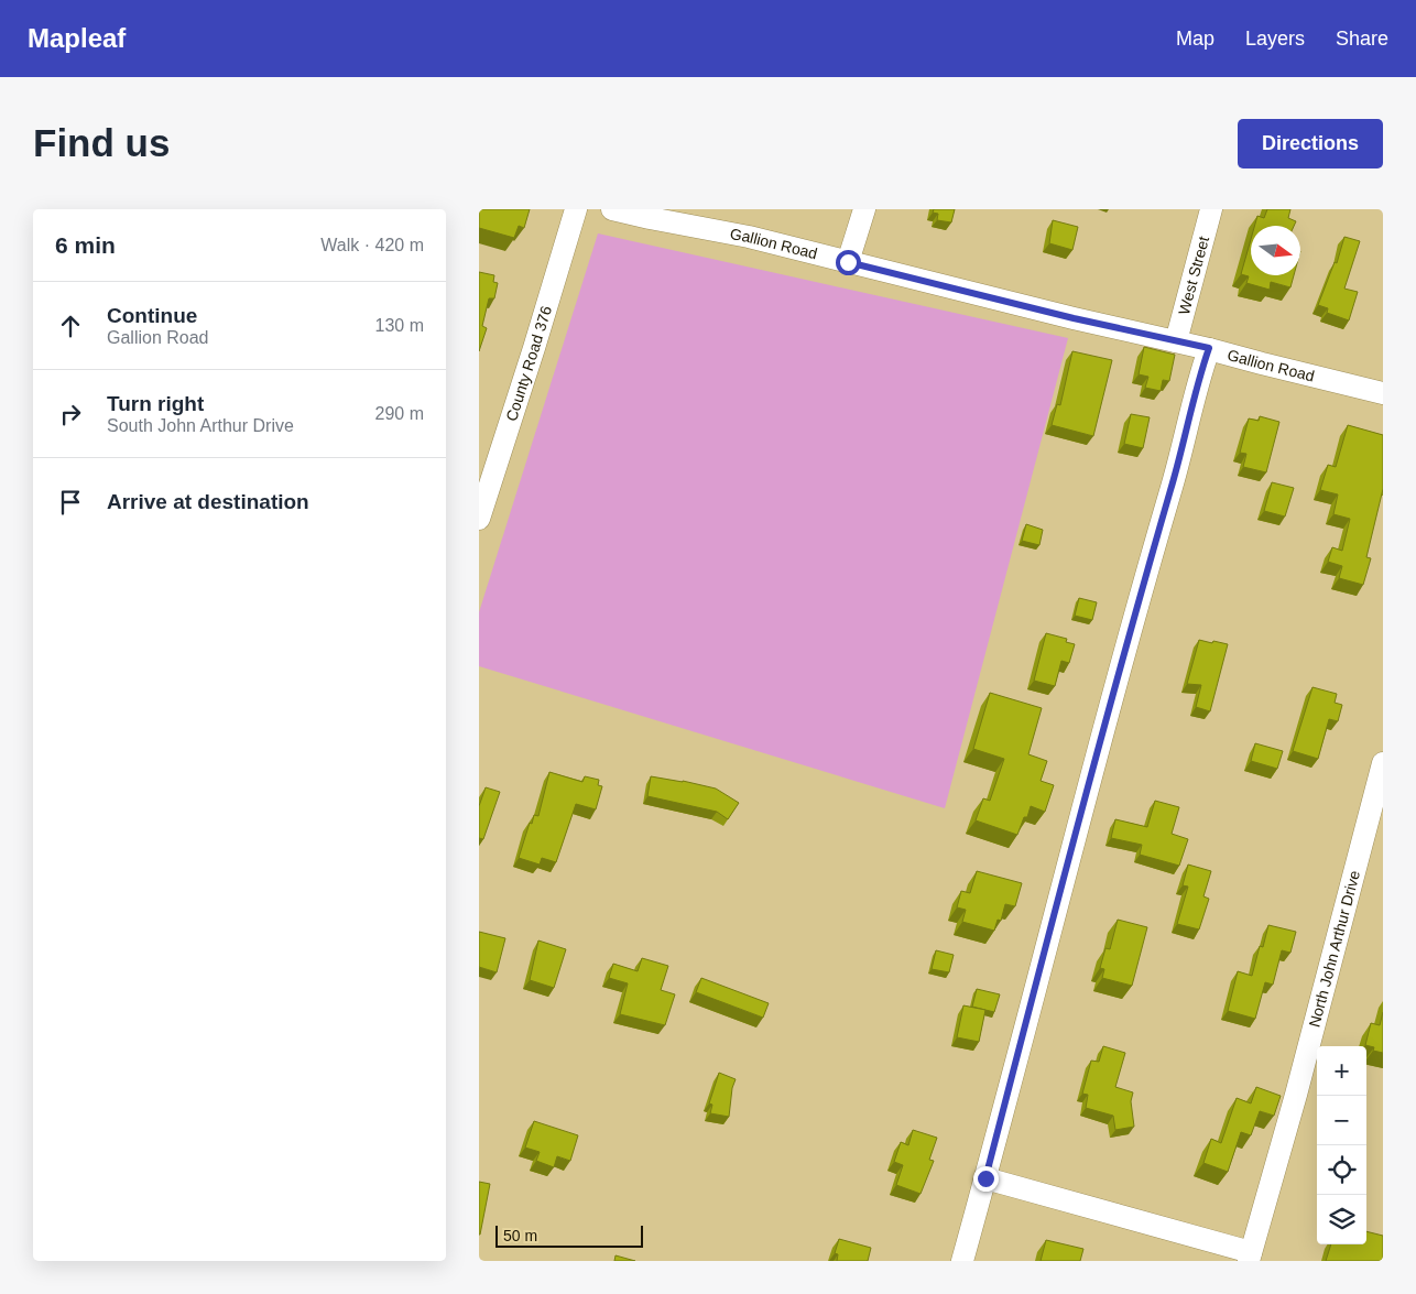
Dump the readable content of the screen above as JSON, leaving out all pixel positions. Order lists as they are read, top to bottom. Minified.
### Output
{"streets":{"street":["Gallion Road","West Street","County Road 376","North John Arthur Drive"]},"crossings":[["Gallion Road","West Street"]],"scale_bar":"50 m","north":"right","page":{"header":"Mapleaf","nav":["Map","Layers","Share"],"buttons":"Directions","title":"Find us","heading":["6 min","Walk · 420 m"],"list":[["Continue","Gallion Road","130 m"],["Turn right","South John Arthur Drive","290 m"],"Arrive at destination"],"map_buttons":["+","−"],"scale":"50 m"}}
